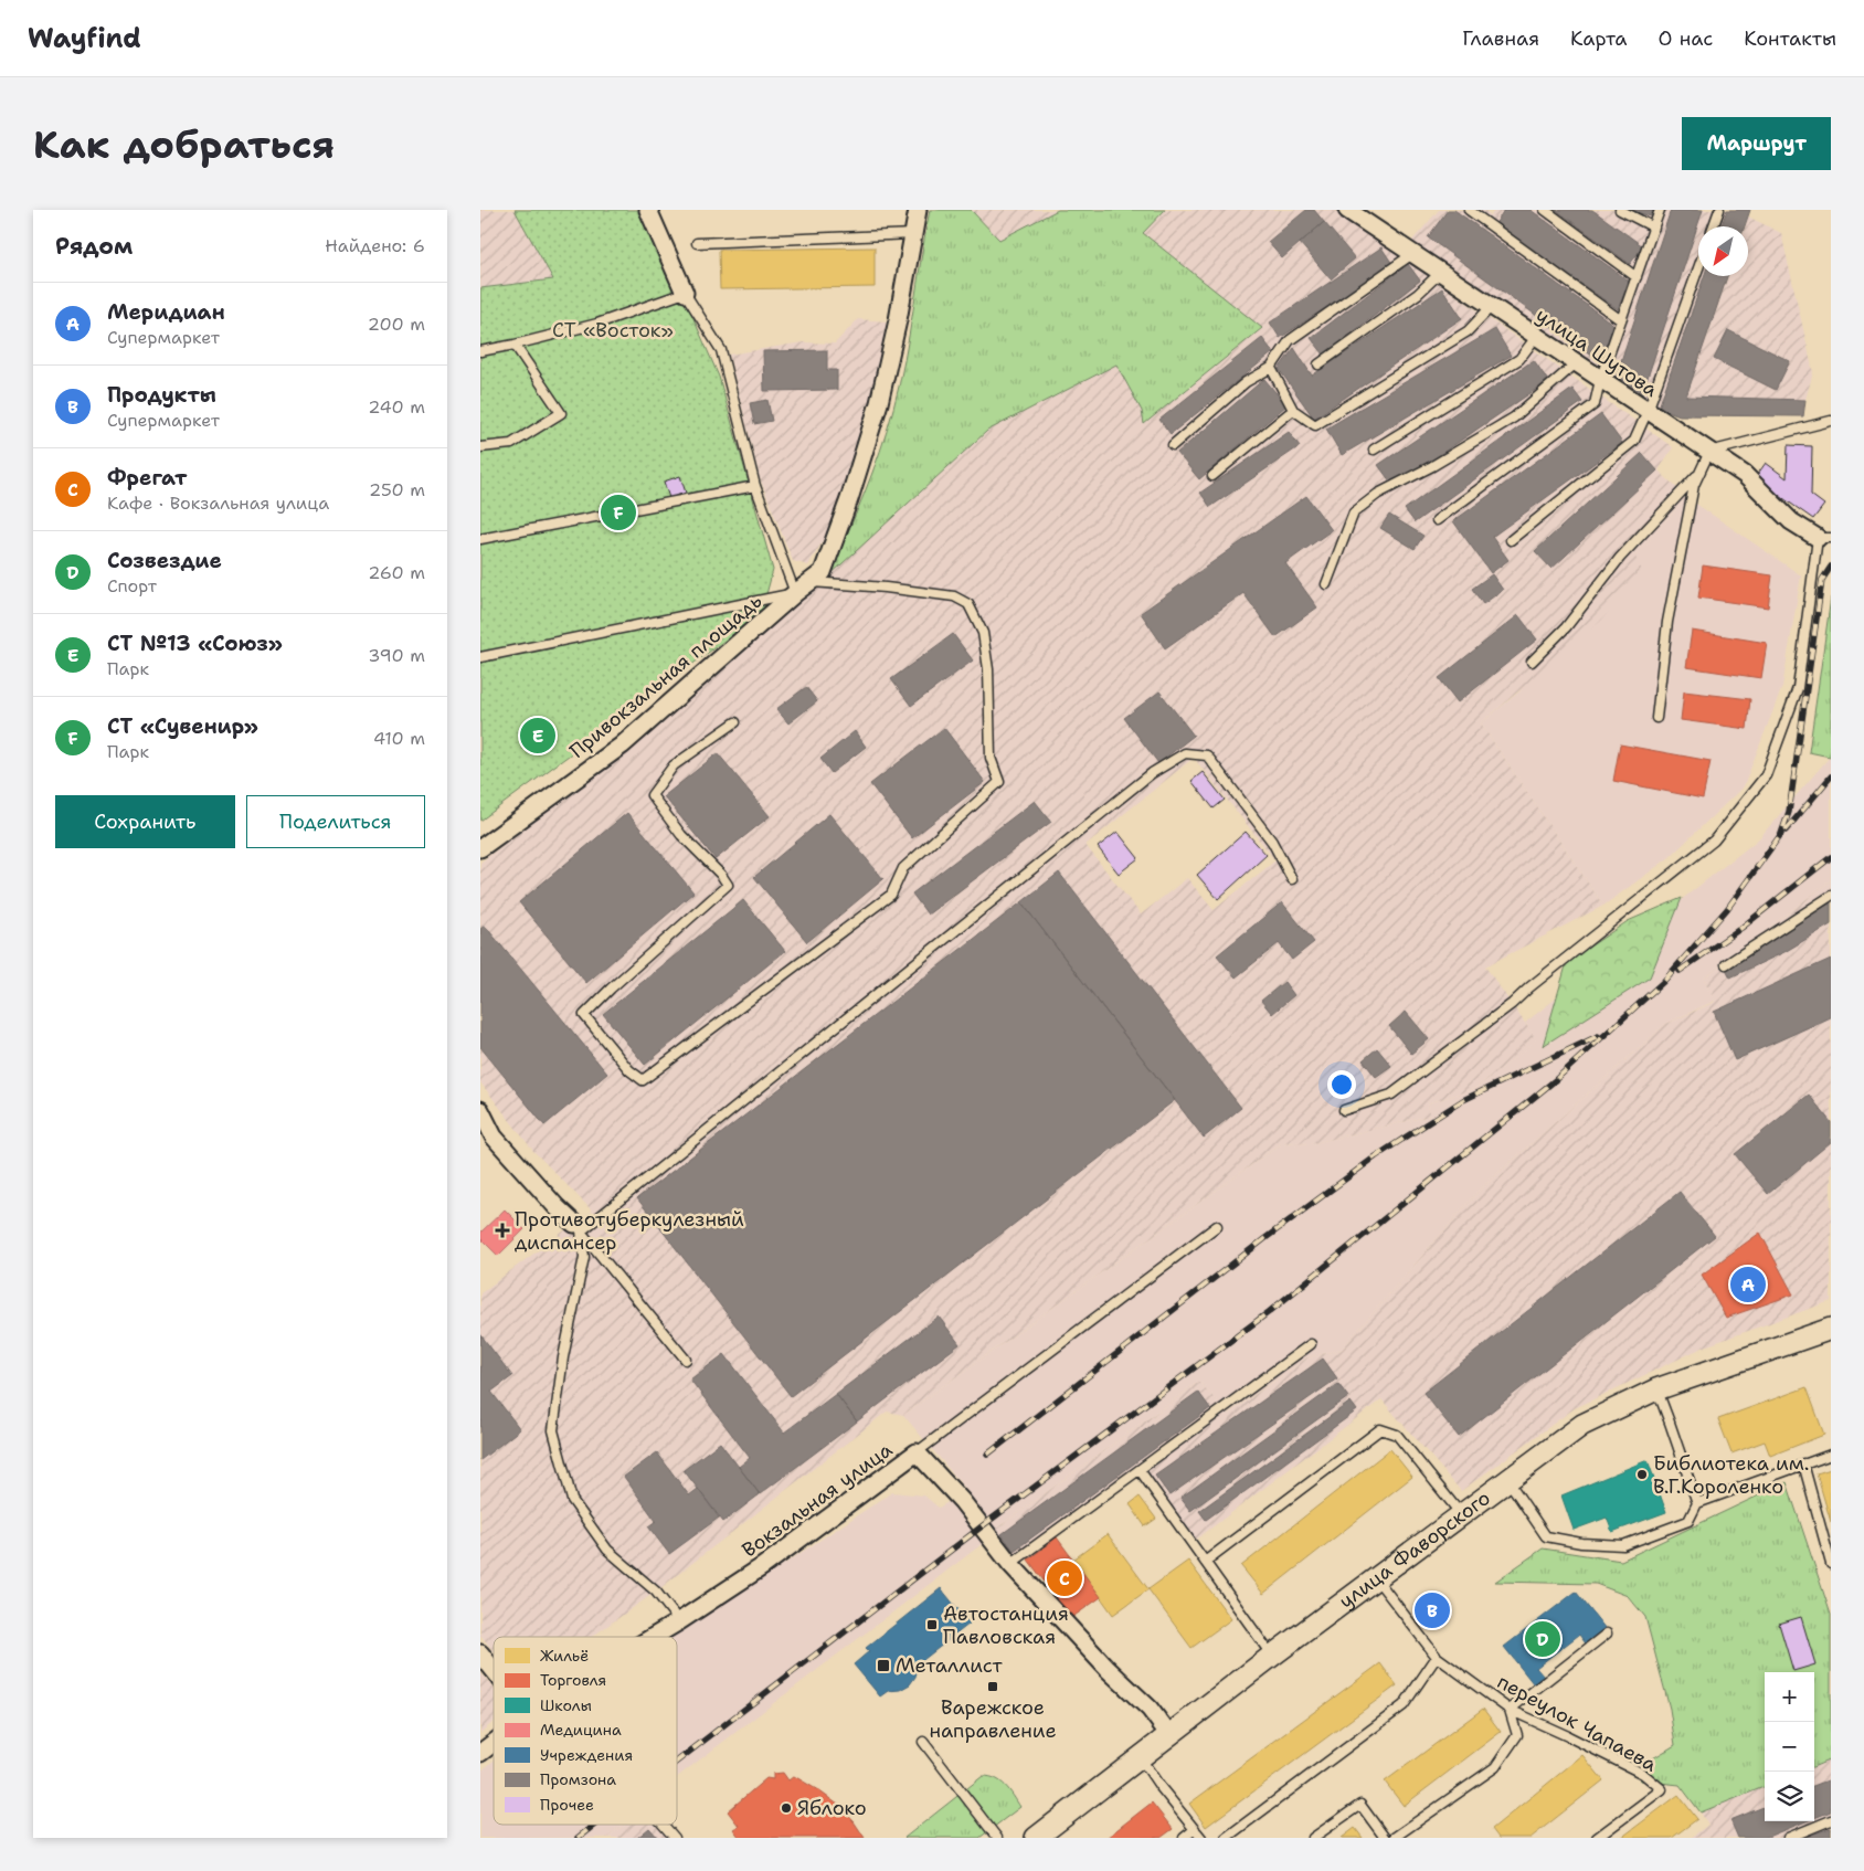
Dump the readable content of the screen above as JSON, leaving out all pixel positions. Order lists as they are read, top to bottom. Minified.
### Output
{"streets":{"street":["улица Шутова","Привокзальная площадь","Вокзальная улица","улица Фаворского"],"lane":["переулок Чапаева"]},"crossings":[["Вокзальная улица","улица Фаворского"],["улица Фаворского","переулок Чапаева"]],"parks":["СТ «Восток»"],"places":{"health":["Противотуберкулезный диспансер"],"other":["Библиотека им. В.Г.Короленко","Яблоко"],"transit":["Автостанция Павловская","Металлист","Варежское направление"]},"legend":["Жильё","Торговля","Школы","Медицина","Учреждения","Промзона","Прочее"],"north":"bottom left","page":{"header":"Wayfind","nav":["Главная","Карта","О нас","Контакты"],"buttons":["Маршрут",["Сохранить","Поделиться"]],"title":"Как добраться","heading":["Рядом","Найдено: 6"],"list":[{"mark":"A","name":"Меридиан","note":"Супермаркет","value":"200 m"},{"mark":"B","name":"Продукты","note":"Супермаркет","value":"240 m"},{"mark":"C","name":"Фрегат","note":"Кафе · Вокзальная улица","value":"250 m"},{"mark":"D","name":"Созвездие","note":"Спорт","value":"260 m"},{"mark":"E","name":"СТ №13 «Союз»","note":"Парк","value":"390 m"},{"mark":"F","name":"СТ «Сувенир»","note":"Парк","value":"410 m"}],"pins":["F","E","A","C","B","D"],"map_buttons":["+","−"]}}
